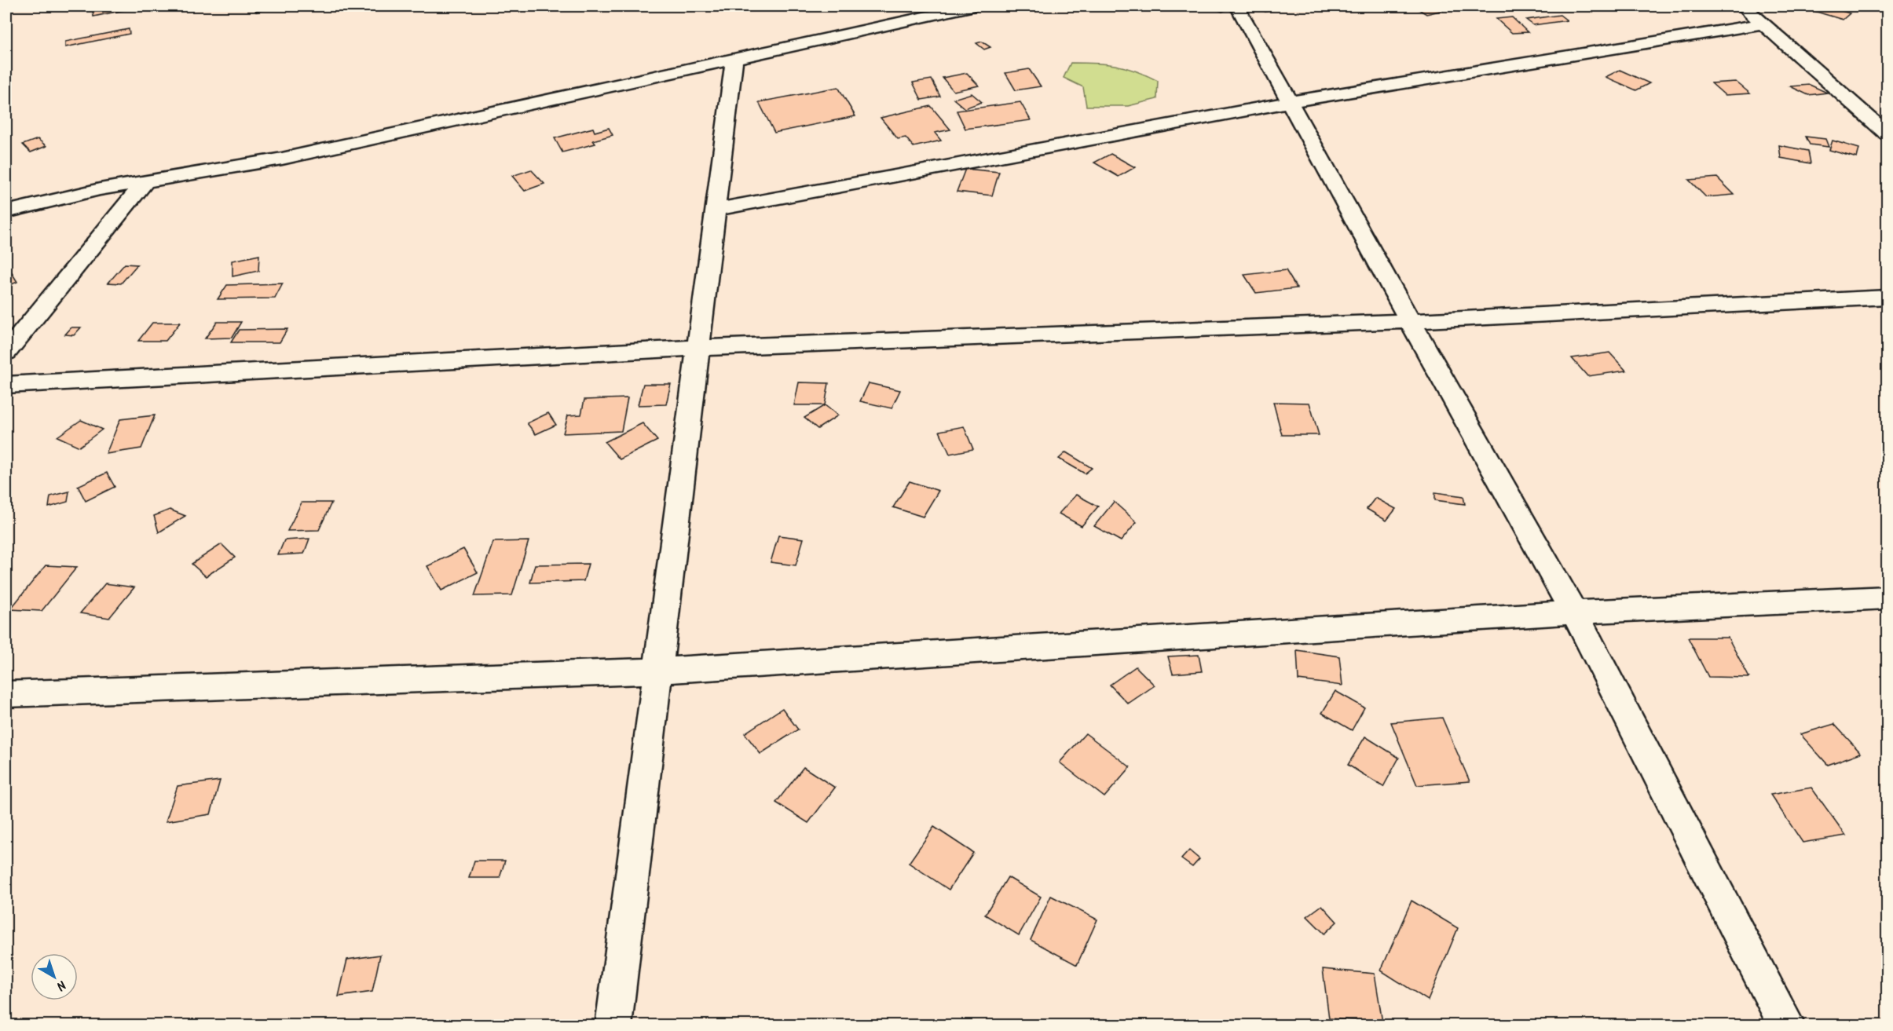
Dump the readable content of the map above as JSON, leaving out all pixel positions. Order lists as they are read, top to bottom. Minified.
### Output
{"north":"bottom right"}
